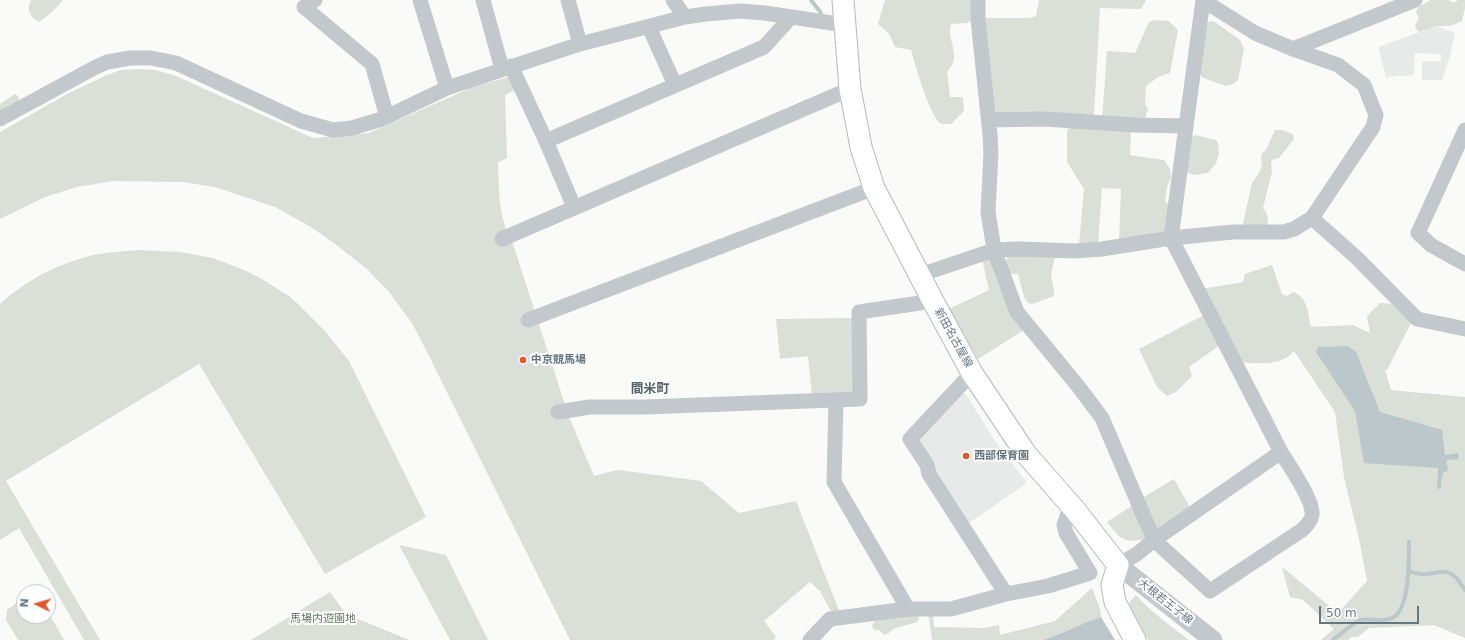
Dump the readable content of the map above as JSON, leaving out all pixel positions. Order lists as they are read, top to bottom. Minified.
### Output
{"streets":{"main road":["新田名古屋線"],"street":["大根若王子線"]},"crossings":[["新田名古屋線","大根若王子線"]],"districts":["間米町"],"parks":["馬場内遊園地"],"places":["中京競馬場","西部保育園"],"scale_bar":"50 m","north":"left"}
